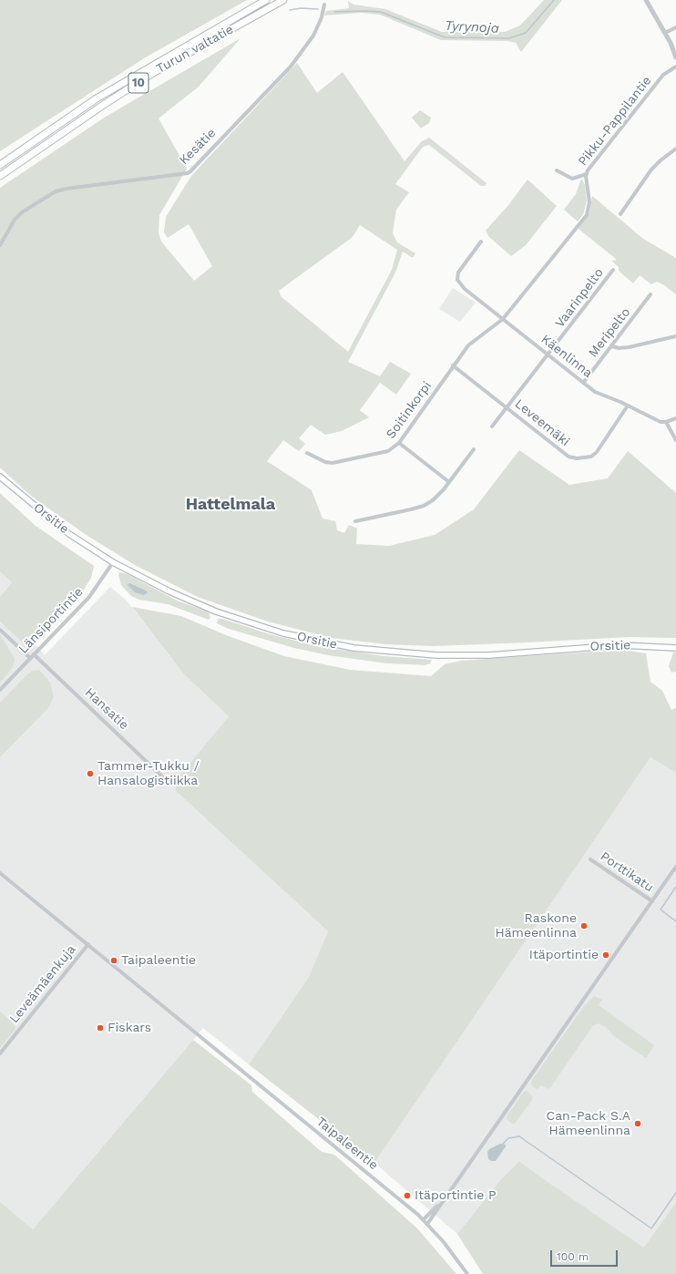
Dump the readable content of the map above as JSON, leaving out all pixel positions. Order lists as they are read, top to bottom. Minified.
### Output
{"streets":{"highway":["Turun valtatie","10"],"main road":["Orsitie"],"street":["Pikku-Pappilantie","Kesätie","Vaarinpelto","Meripelto","Käenlinna","Soitinkorpi","Leveemäki","Länsiportintie","Hansatie","Porttikatu","Leveämäenkuja","Taipaleentie"]},"crossings":[["Pikku-Pappilantie","Käenlinna"],["Pikku-Pappilantie","Soitinkorpi"],["Vaarinpelto","Käenlinna"],["Vaarinpelto","Leveemäki"],["Meripelto","Käenlinna"],["Käenlinna","Soitinkorpi"],["Käenlinna","Leveemäki"],["Soitinkorpi","Leveemäki"],["Orsitie","Länsiportintie"],["Länsiportintie","Hansatie"],["Leveämäenkuja","Taipaleentie"]],"districts":["Hattelmala"],"water":["Tyrynoja"],"places":["Tammer-Tukku / Hansalogistiikka","Raskone Hämeenlinna","Itäportintie","Taipaleentie","Fiskars","Can-Pack S.A Hämeenlinna","Itäportintie P"],"scale_bar":"100 m"}
